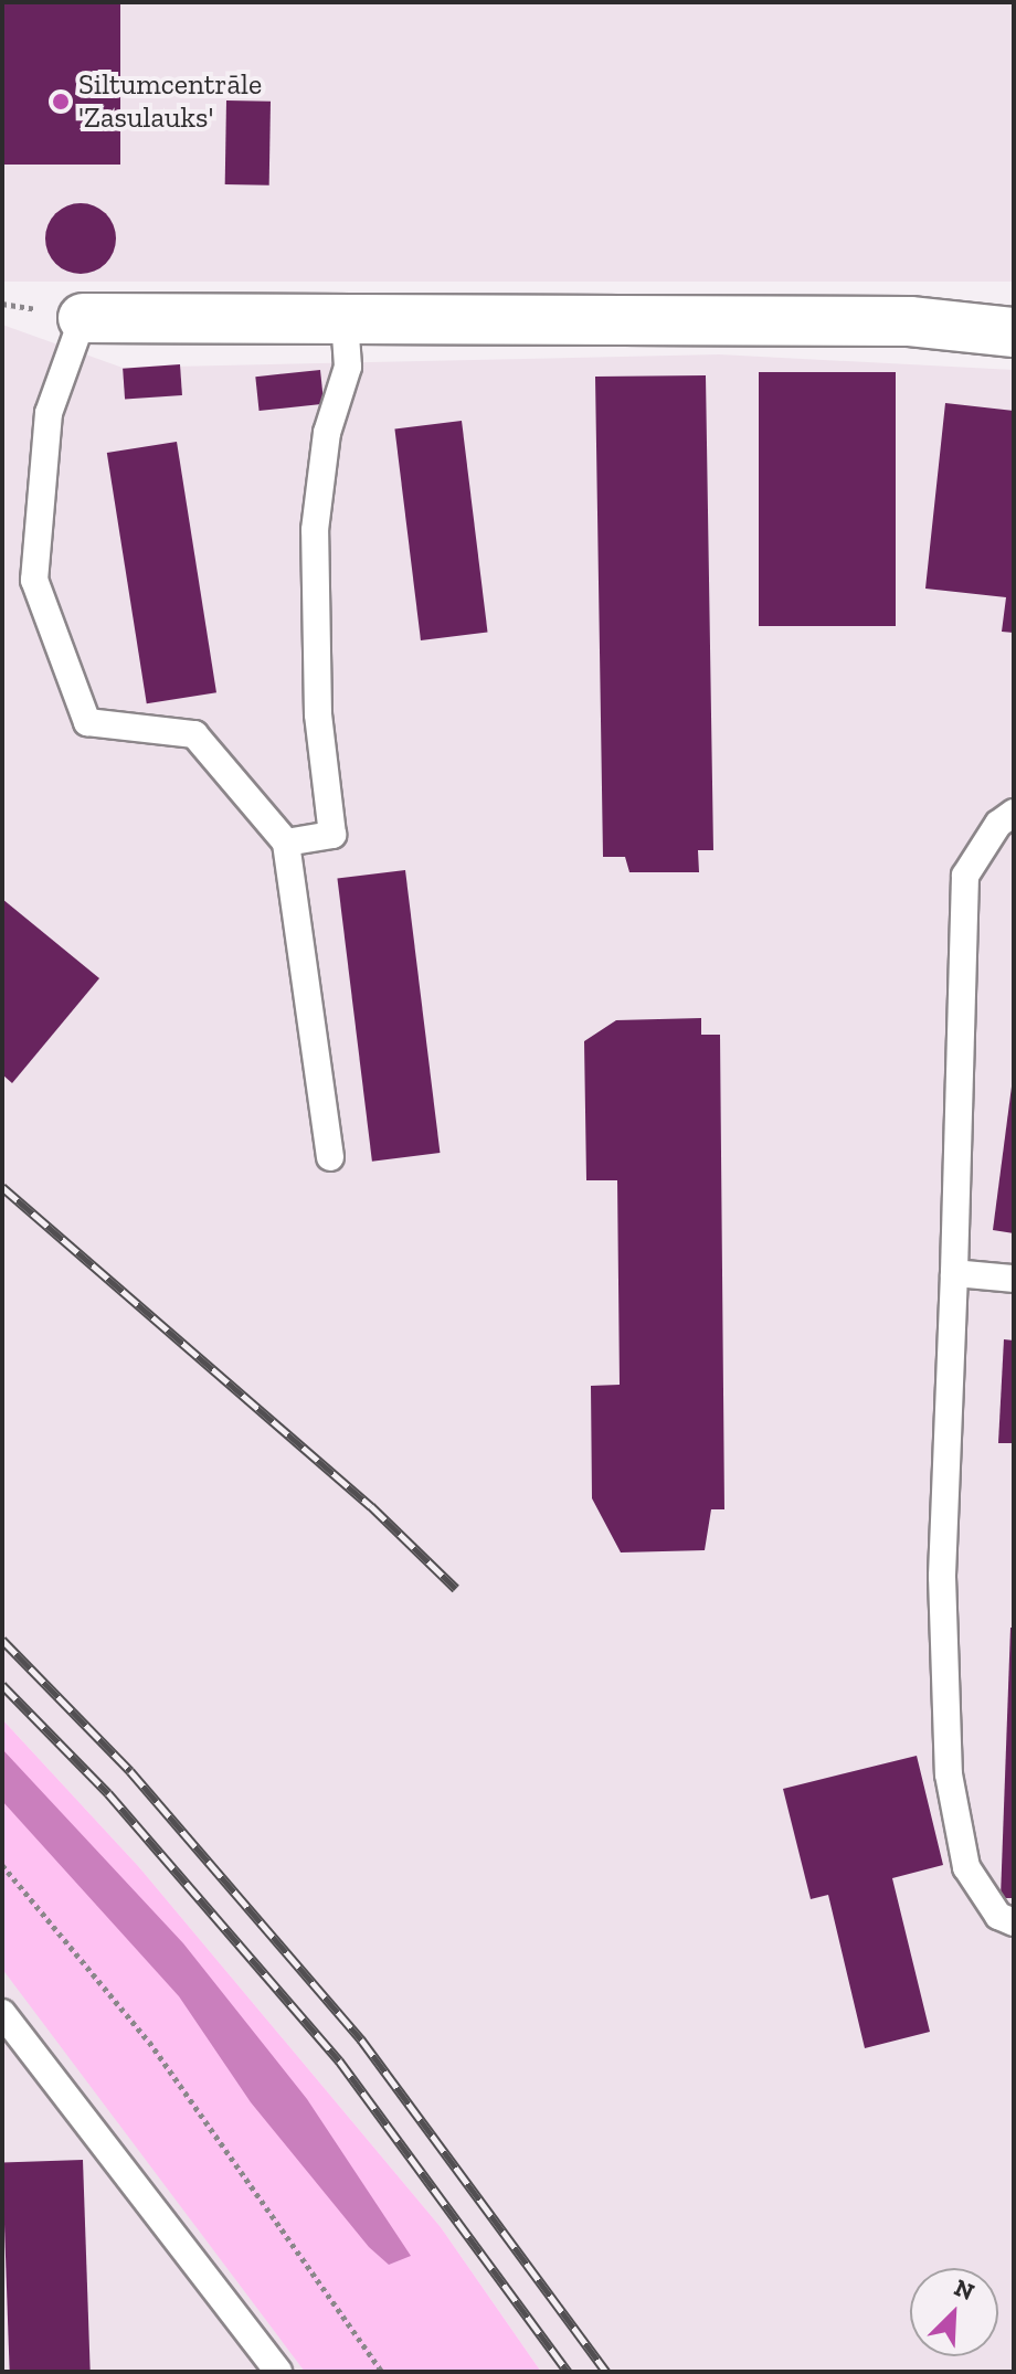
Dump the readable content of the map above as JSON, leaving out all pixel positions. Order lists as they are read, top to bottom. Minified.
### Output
{"places":["Siltumcentrāle 'Zasulauks'"],"north":"top right"}
